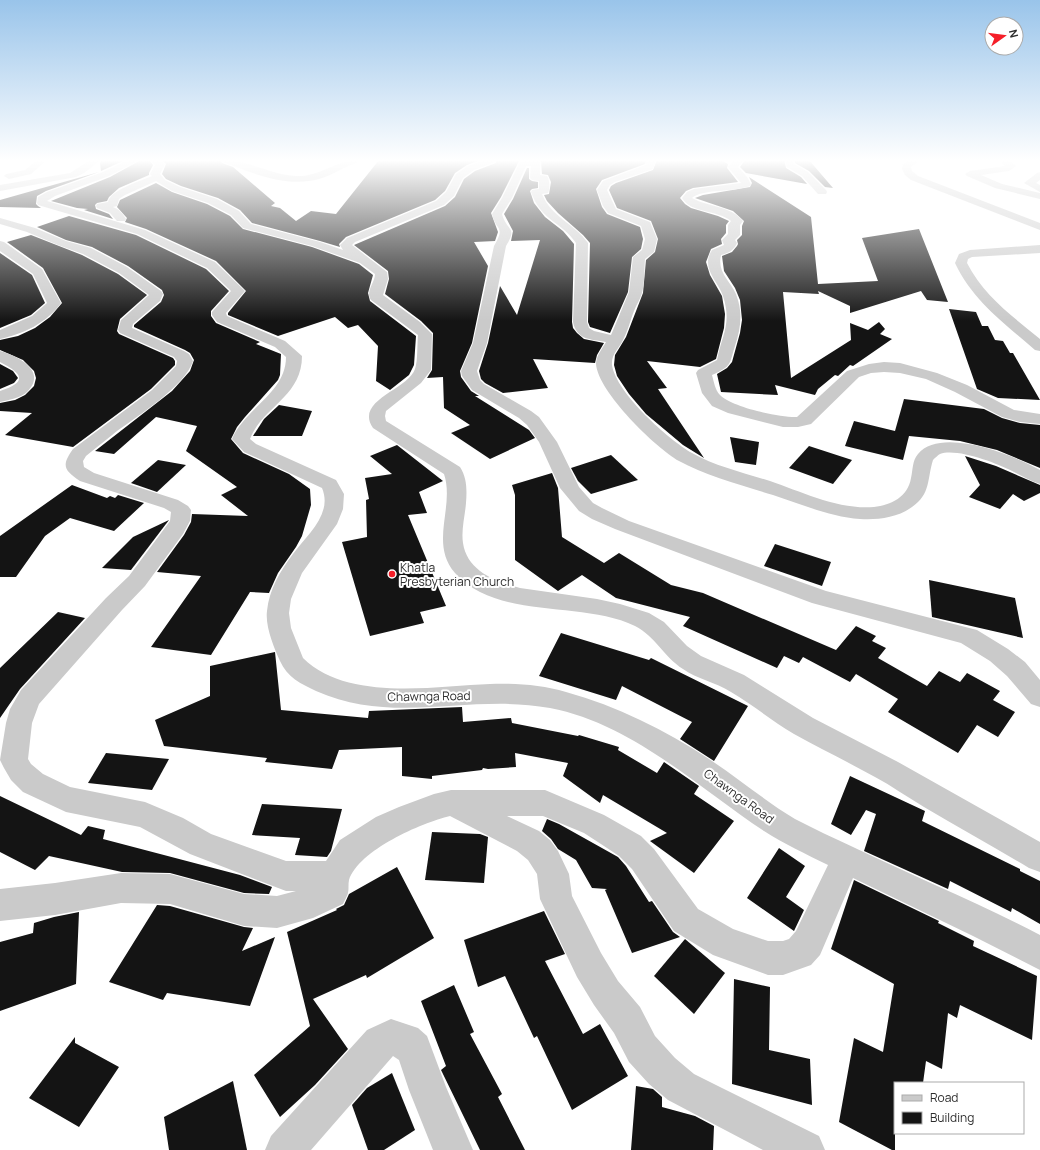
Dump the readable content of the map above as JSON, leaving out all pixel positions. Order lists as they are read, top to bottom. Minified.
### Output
{"streets":{"street":["Chawnga Road"]},"places":["Khatla Presbyterian Church"],"legend":["Road","Building"],"north":"right"}
